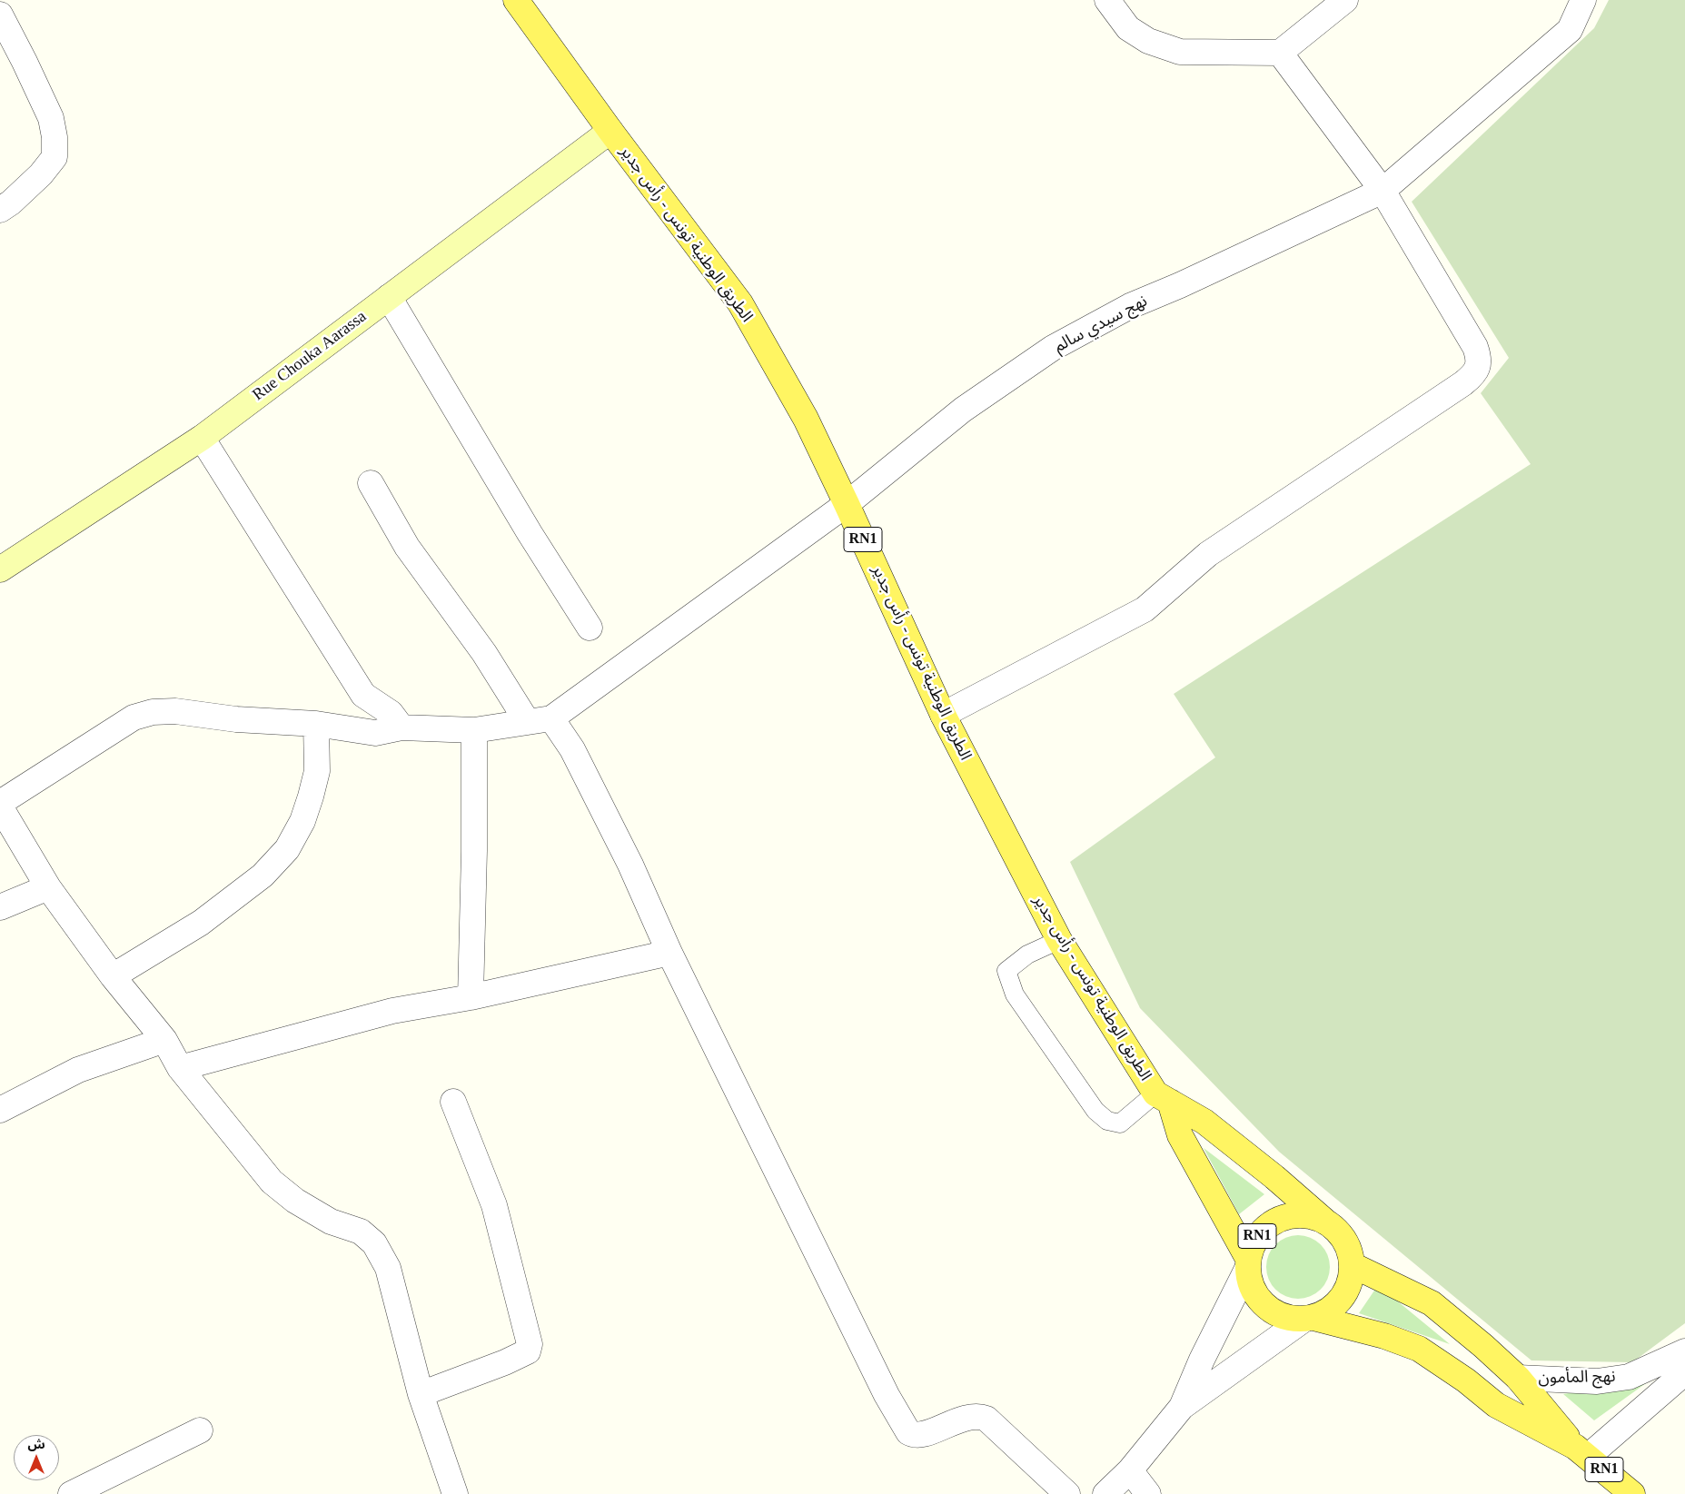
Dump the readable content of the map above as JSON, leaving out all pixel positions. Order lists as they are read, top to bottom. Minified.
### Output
{"streets":{"main road":["الطريق الوطنية تونس - رأس جدير","Rue Chouka Aarassa","RN1"],"street":["نهج سيدي سالم","نهج المأمون"]},"crossings":[["الطريق الوطنية تونس - رأس جدير","نهج سيدي سالم"],["الطريق الوطنية تونس - رأس جدير","Rue Chouka Aarassa"],["الطريق الوطنية تونس - رأس جدير","RN1"],["RN1","نهج المأمون"]],"north":"top"}
